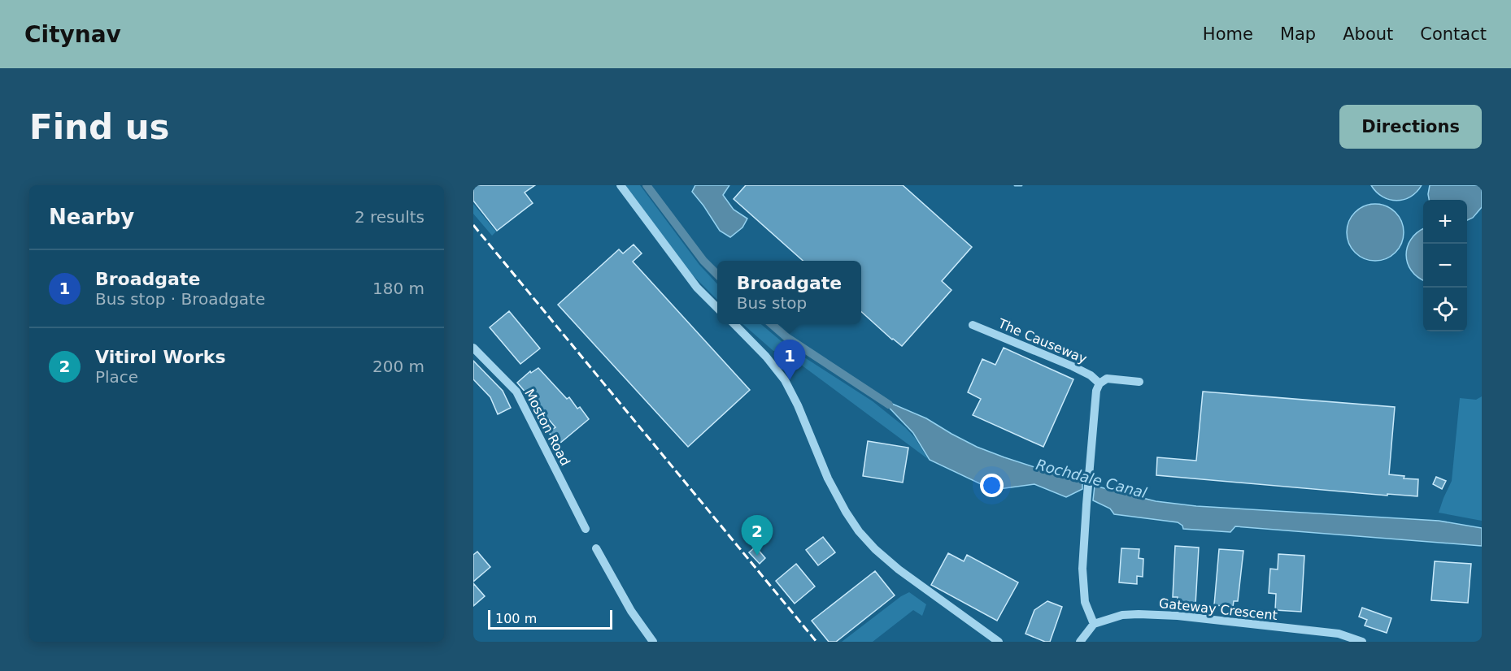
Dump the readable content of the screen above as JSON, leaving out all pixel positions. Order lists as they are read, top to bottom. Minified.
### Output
{"streets":{"street":["The Causeway","Moston Road","Gateway Crescent"]},"water":["Rochdale Canal"],"scale_bar":"100 m","page":{"header":"Citynav","nav":["Home","Map","About","Contact"],"buttons":"Directions","title":"Find us","heading":["Nearby","2 results"],"map_buttons":["+","−"],"list":[{"mark":"1","name":"Broadgate","note":"Bus stop · Broadgate","value":"180 m"},{"mark":"2","name":"Vitirol Works","note":"Place","value":"200 m"}],"popup":["Broadgate","Bus stop"],"pins":["1","2"],"scale":"100 m"}}
